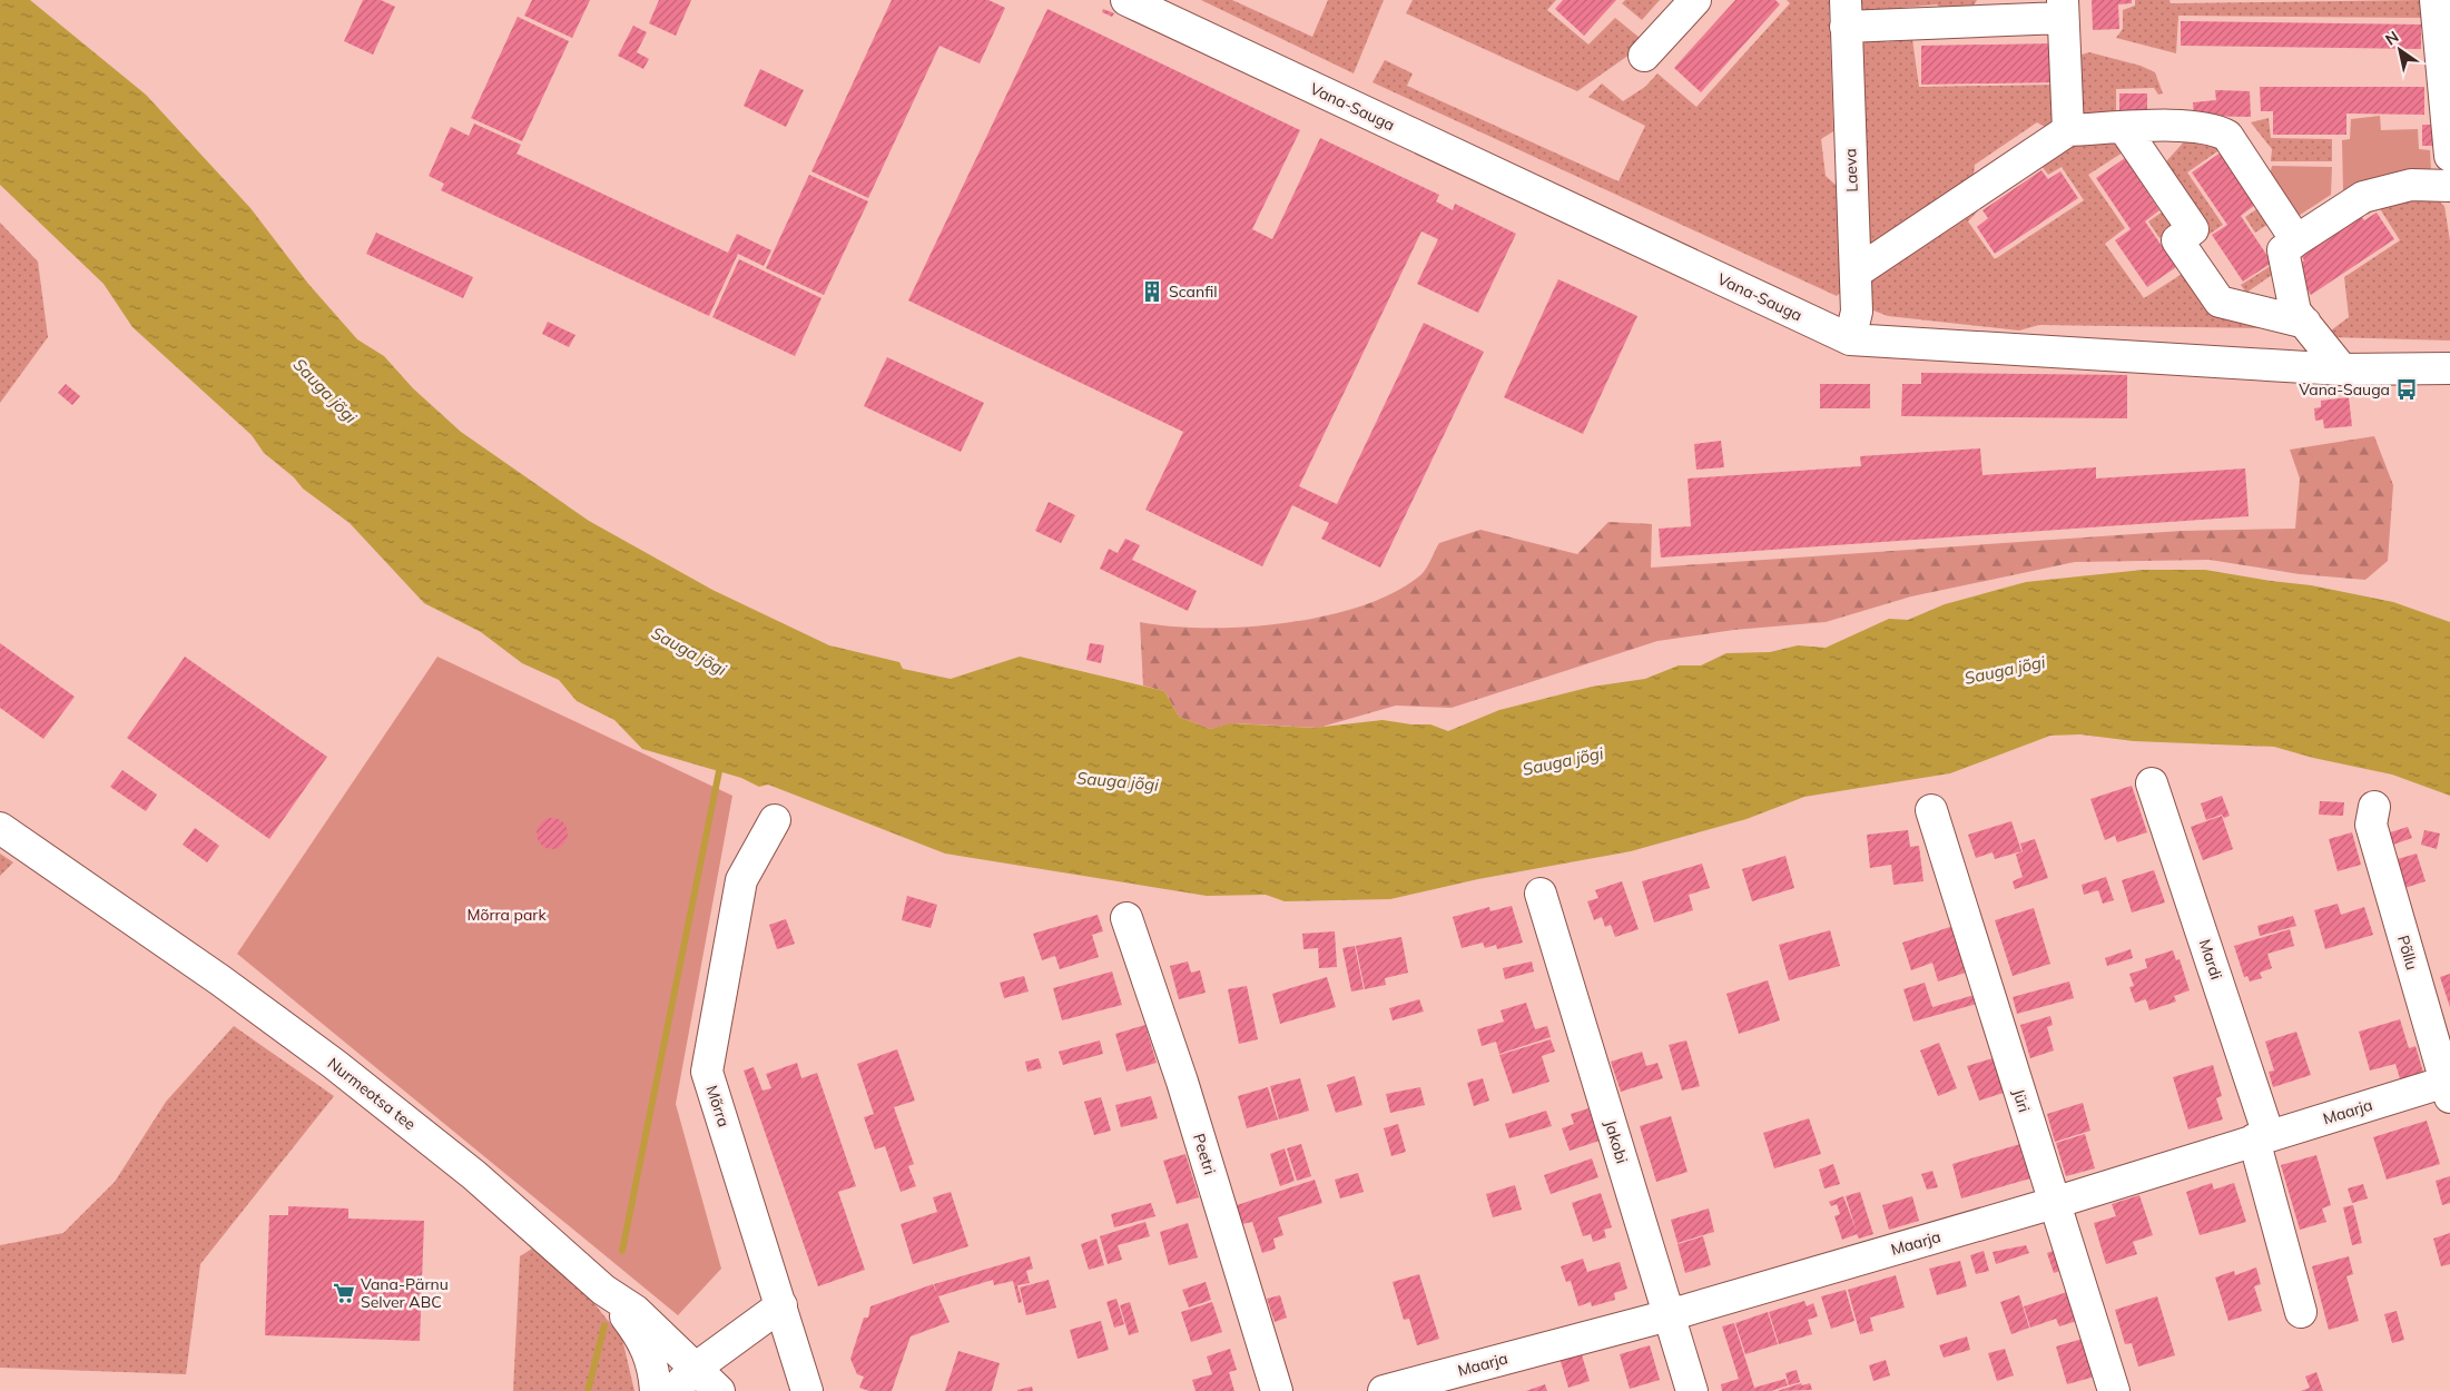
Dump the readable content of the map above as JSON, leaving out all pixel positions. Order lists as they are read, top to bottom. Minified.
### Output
{"streets":{"street":["Vana-Sauga","Laeva","Põllu","Mardi","Nurmeotsa tee","Jüri","Mõrra","Maarja","Jakobi","Peetri"]},"crossings":[["Vana-Sauga","Laeva"],["Põllu","Maarja"],["Mardi","Maarja"],["Jüri","Maarja"],["Maarja","Jakobi"]],"water":["Sauga jõgi"],"parks":["Mõrra park"],"places":{"building":["Scanfil"],"bus stop":["Vana-Sauga"],"supermarket":["Vana-Pärnu Selver ABC"]},"north":"top left"}
